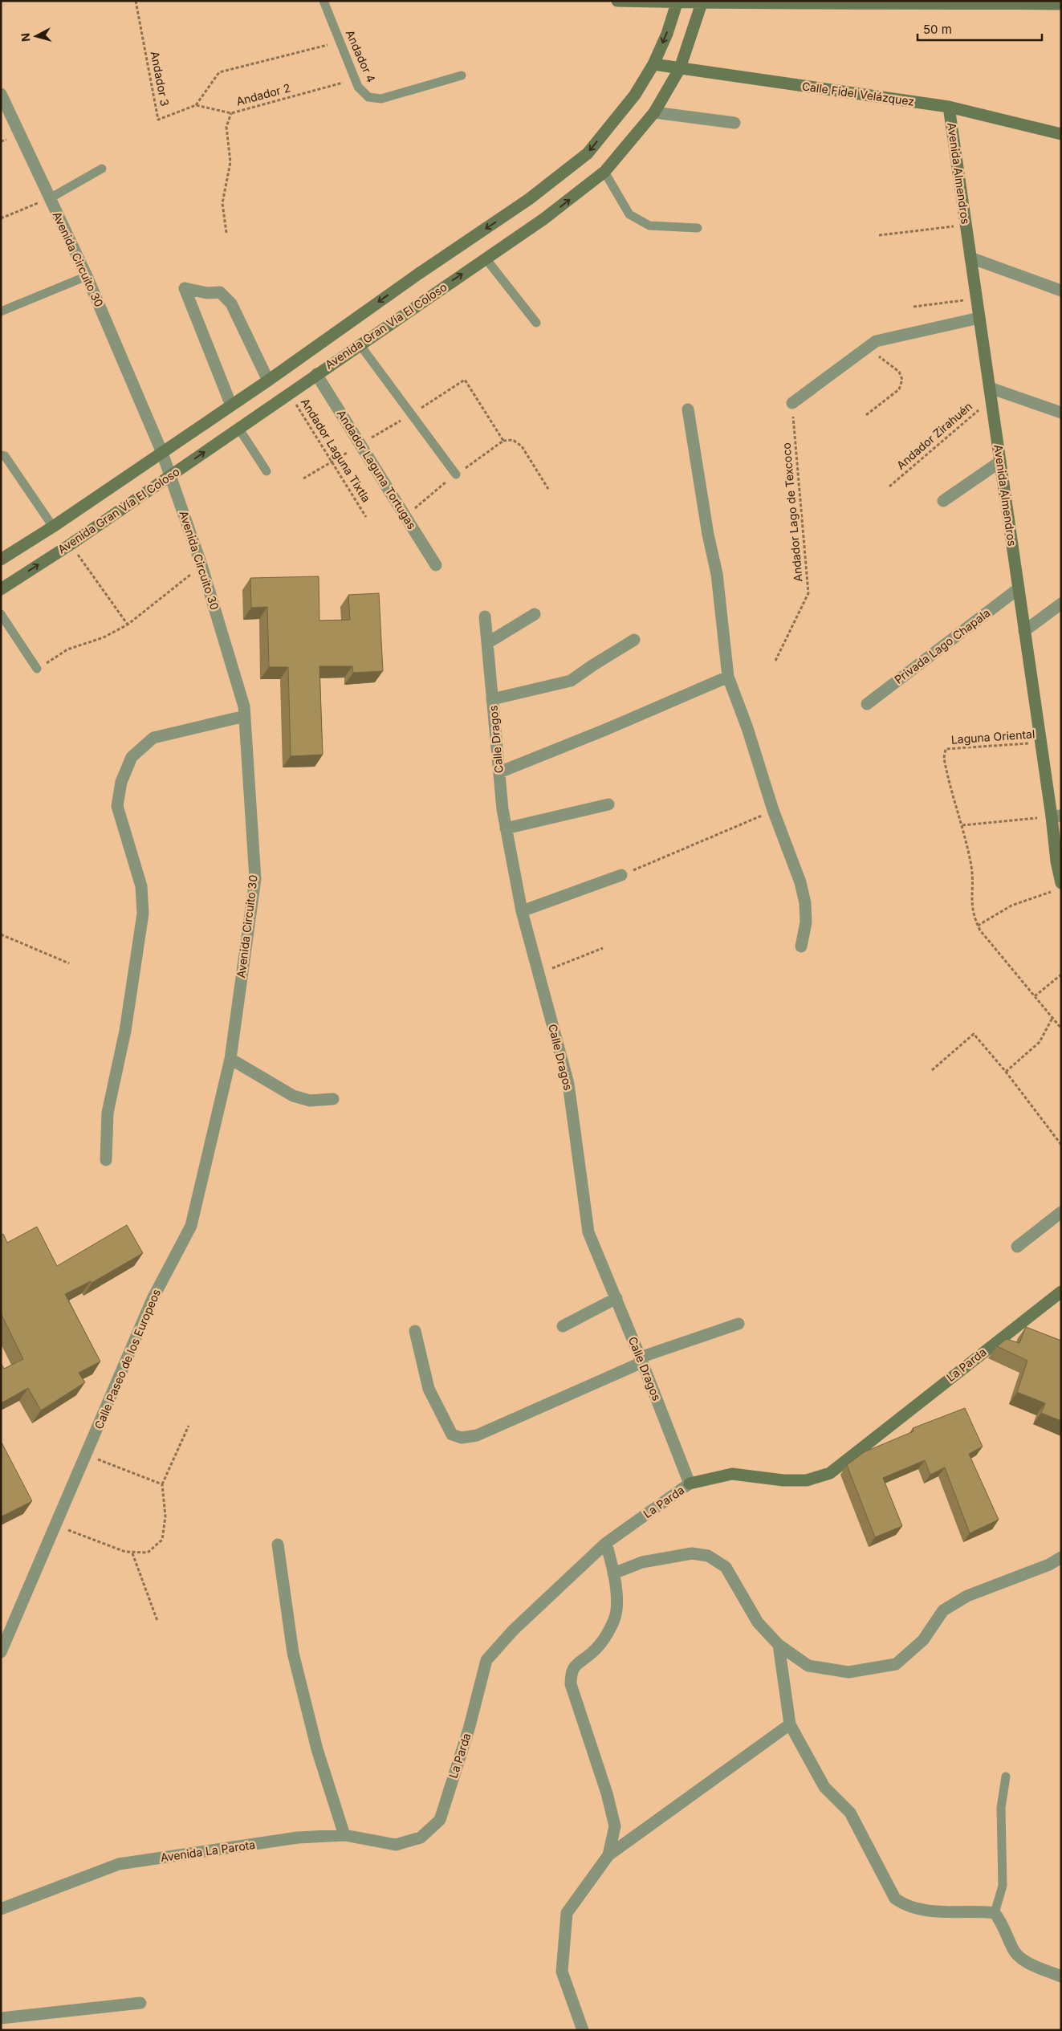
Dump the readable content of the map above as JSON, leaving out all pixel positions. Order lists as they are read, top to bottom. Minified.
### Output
{"streets":{"street":["Calle Fidel Velázquez","Avenida Almendros","Avenida Circuito 30","Avenida Gran Vía El Coloso","Andador Laguna Tortugas","Privada Lago Chapala","Calle Dragos","Calle Paseo de los Europeos","La Parda","Avenida La Parota"],"lane":["Andador 4"],"path":["Andador 3","Andador 2","Andador Zirahuén","Andador Laguna Tixtla","Andador Lago de Texcoco","Laguna Oriental"]},"crossings":[["Andador 4","Andador 2"],["Andador 3","Andador 2"],["Calle Fidel Velázquez","Avenida Almendros"],["Calle Fidel Velázquez","Avenida Gran Vía El Coloso"],["Avenida Almendros","Andador Zirahuén"],["Avenida Almendros","Privada Lago Chapala"],["Avenida Almendros","Laguna Oriental"],["Avenida Circuito 30","Avenida Gran Vía El Coloso"],["Avenida Circuito 30","Calle Paseo de los Europeos"],["Avenida Gran Vía El Coloso","Andador Laguna Tixtla"],["Avenida Gran Vía El Coloso","Andador Laguna Tortugas"],["Calle Dragos","La Parda"],["La Parda","Avenida La Parota"]],"scale_bar":"50 m","north":"left"}
